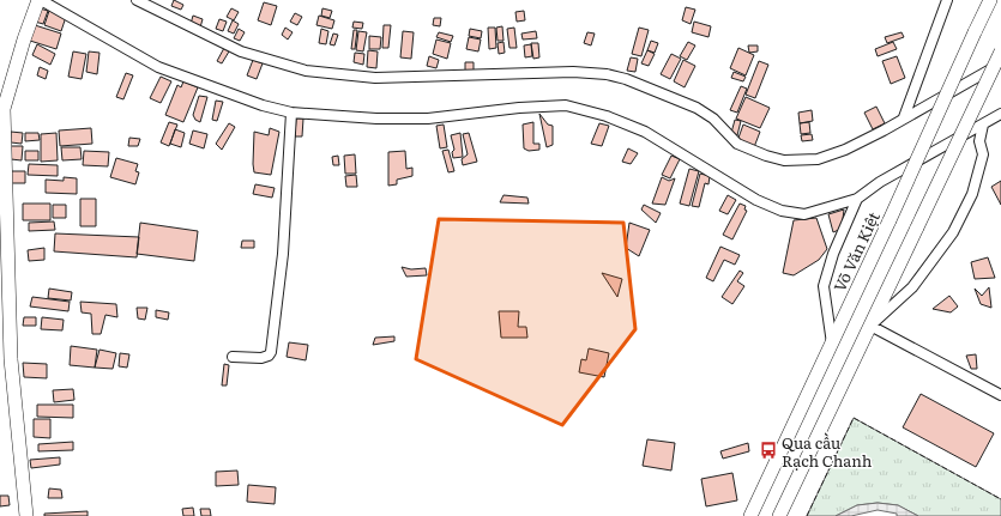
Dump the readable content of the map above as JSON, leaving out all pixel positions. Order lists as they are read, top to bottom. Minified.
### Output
{"streets":{"main road":["Võ Văn Kiệt"]},"places":{"bus stop":["Qua cầu Rạch Chanh"]}}
